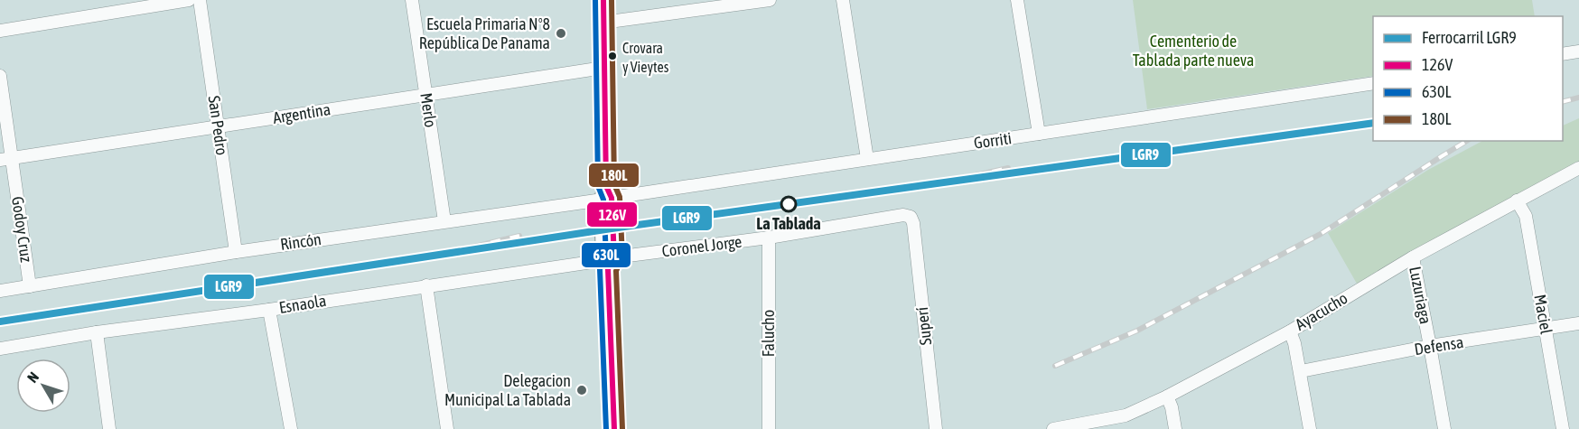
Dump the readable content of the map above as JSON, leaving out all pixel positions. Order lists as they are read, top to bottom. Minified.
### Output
{"streets":{"street":["Merlo","Argentina","San Pedro","Gorriti","Godoy Cruz","Rincón","Coronel Jorge","Luzuriaga","Esnaola","Ayacucho","Maciel","Superí","Falucho","Defensa"]},"crossings":[["Merlo","Argentina"],["Merlo","Rincón"],["Argentina","San Pedro"],["Argentina","Godoy Cruz"],["San Pedro","Rincón"],["Gorriti","Rincón"],["Godoy Cruz","Rincón"],["Coronel Jorge","Esnaola"],["Coronel Jorge","Superí"],["Coronel Jorge","Falucho"],["Luzuriaga","Ayacucho"],["Luzuriaga","Defensa"],["Ayacucho","Maciel"],["Maciel","Defensa"]],"parks":["Cementerio de Tablada parte nueva"],"places":["Escuela Primaria Nº8 República De Panama","Crovara y Vieytes","La Tablada","Delegacion Municipal La Tablada"],"lines":["transit line 126V","transit line 630L","transit line 180L","rail line LGR9"],"legend":["Ferrocarril LGR9","126V","630L","180L"],"north":"top left"}
